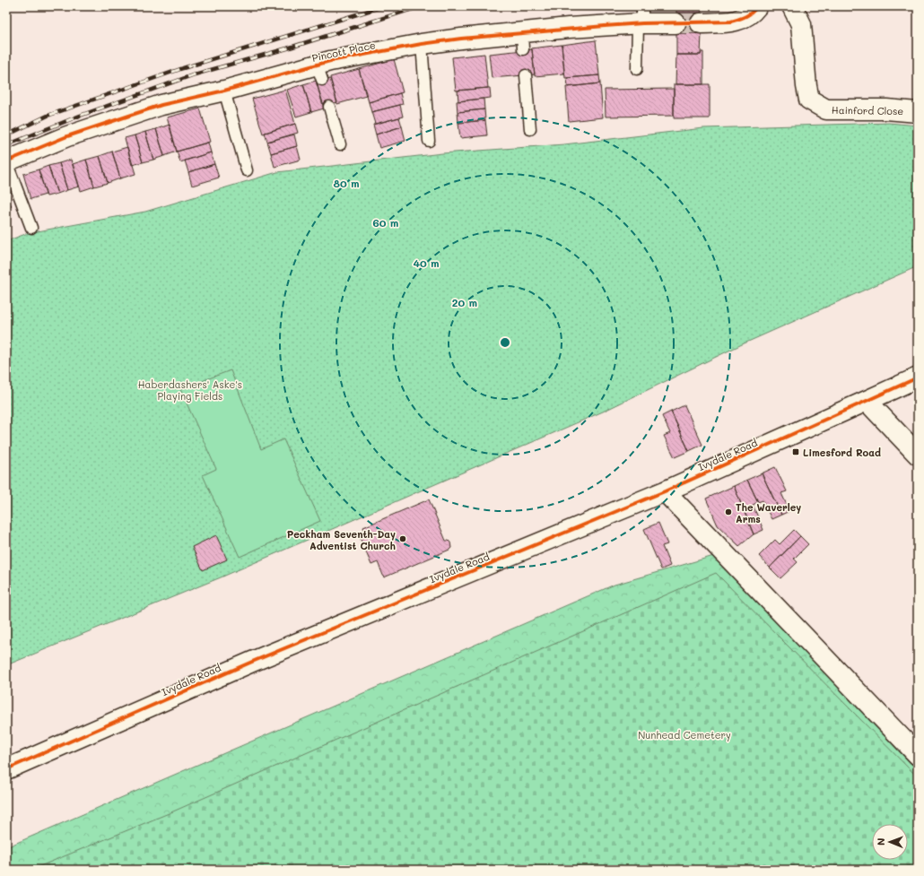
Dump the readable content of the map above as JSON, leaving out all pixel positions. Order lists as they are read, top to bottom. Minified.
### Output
{"streets":{"street":["Pincott Place","Hainford Close","Ivydale Road"]},"parks":["Haberdashers' Aske's Playing Fields","Nunhead Cemetery"],"places":{"transit":["Limesford Road"],"other":["The Waverley Arms","Peckham Seventh-Day Adventist Church"]},"north":"left","rings":["80 m","60 m","40 m","20 m"]}
